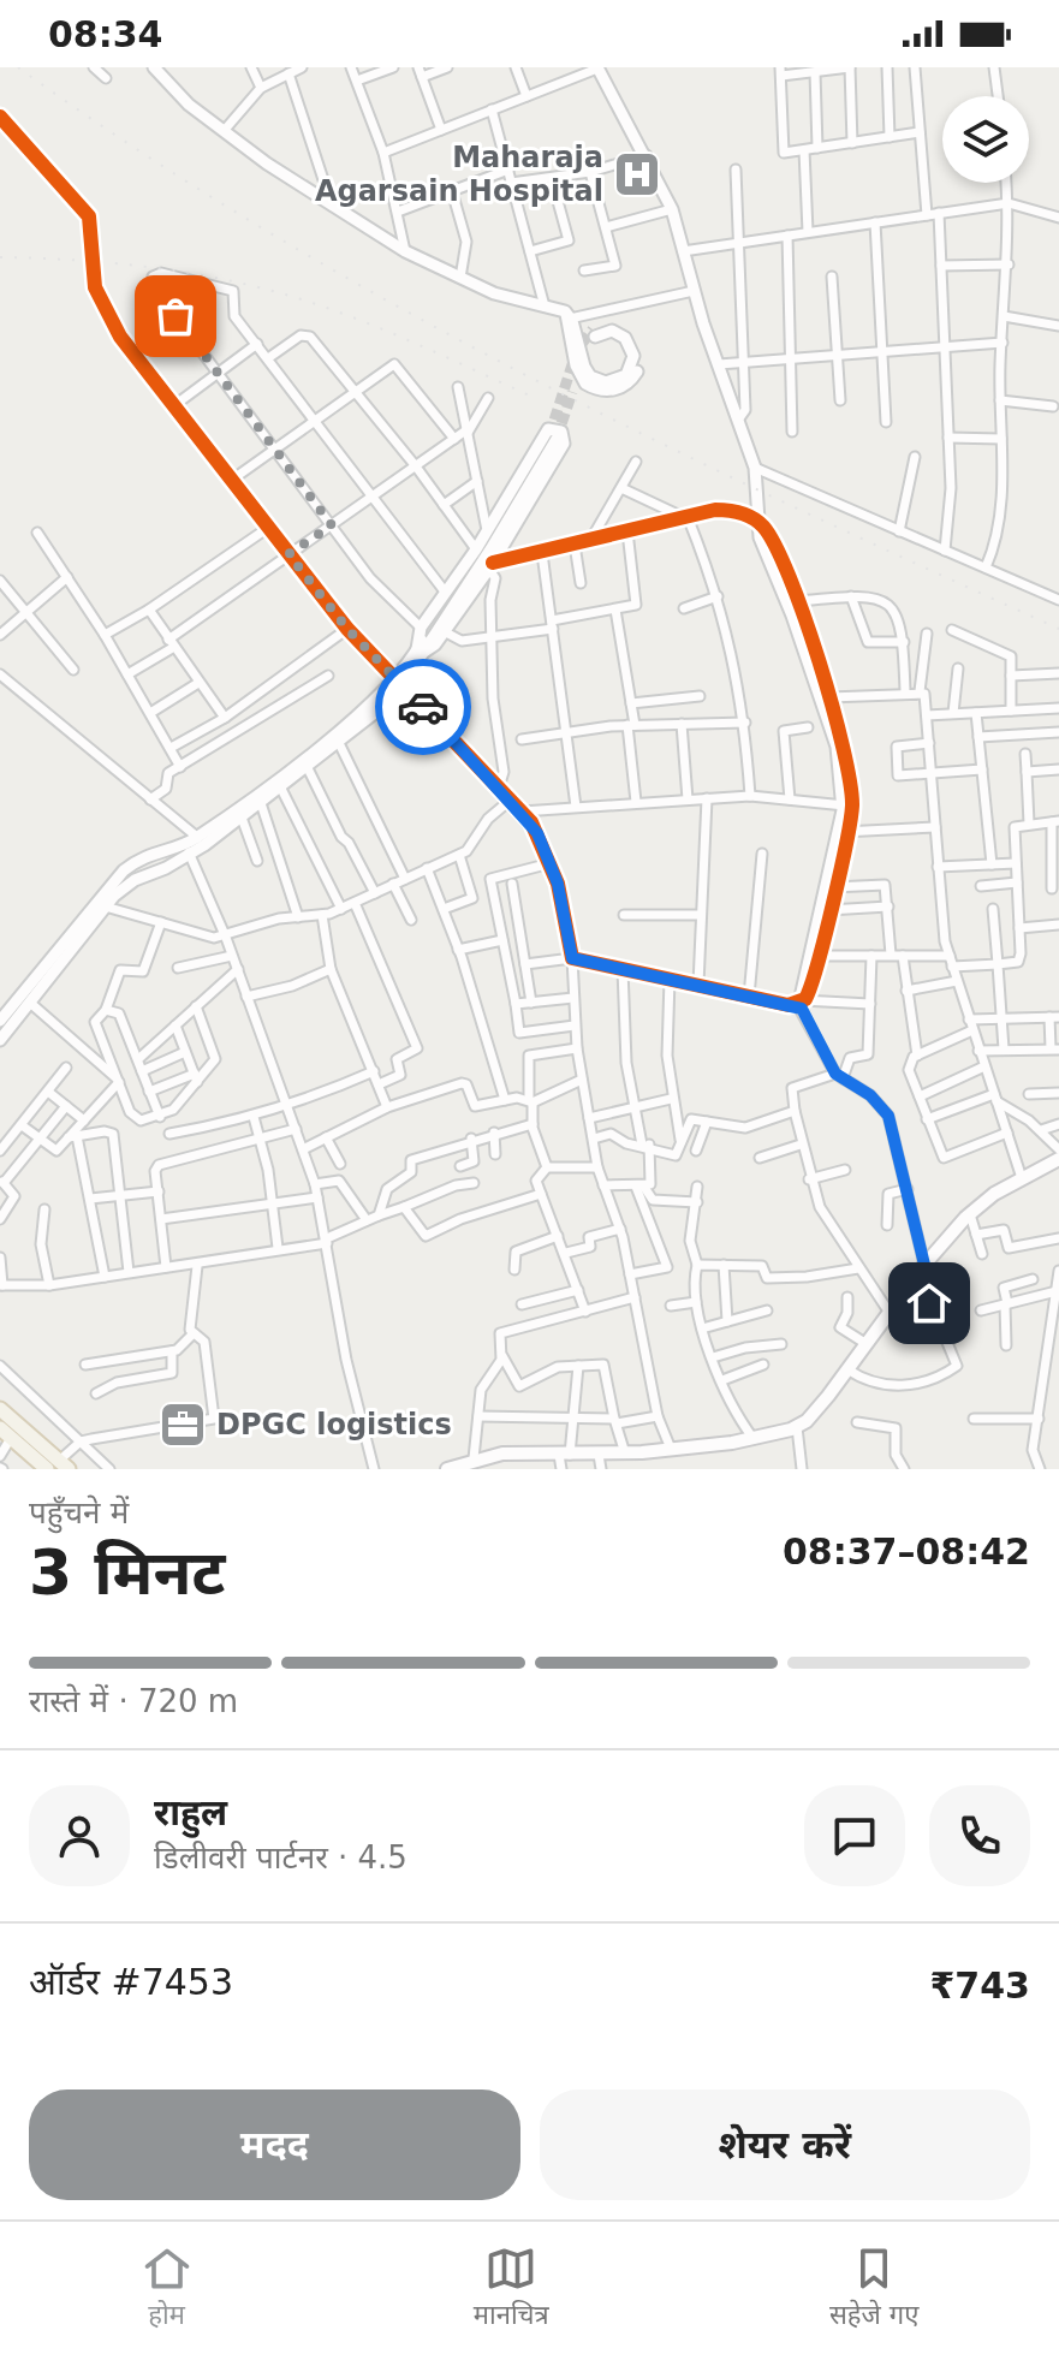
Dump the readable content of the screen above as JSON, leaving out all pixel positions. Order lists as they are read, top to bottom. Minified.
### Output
{"places":{"hospital":["Maharaja Agarsain Hospital"],"office":["DPGC logistics"]},"page":{"status":"08:34","heading":["3 मिनट","पहुँचने में","08:37–08:42"],"panel":["राहुल","डिलीवरी पार्टनर · 4.5","ऑर्डर #7453","₹743"],"bar":"रास्ते में · 720 m","buttons":["मदद","शेयर करें"],"tabs":["होम","मानचित्र","सहेजे गए"]}}
